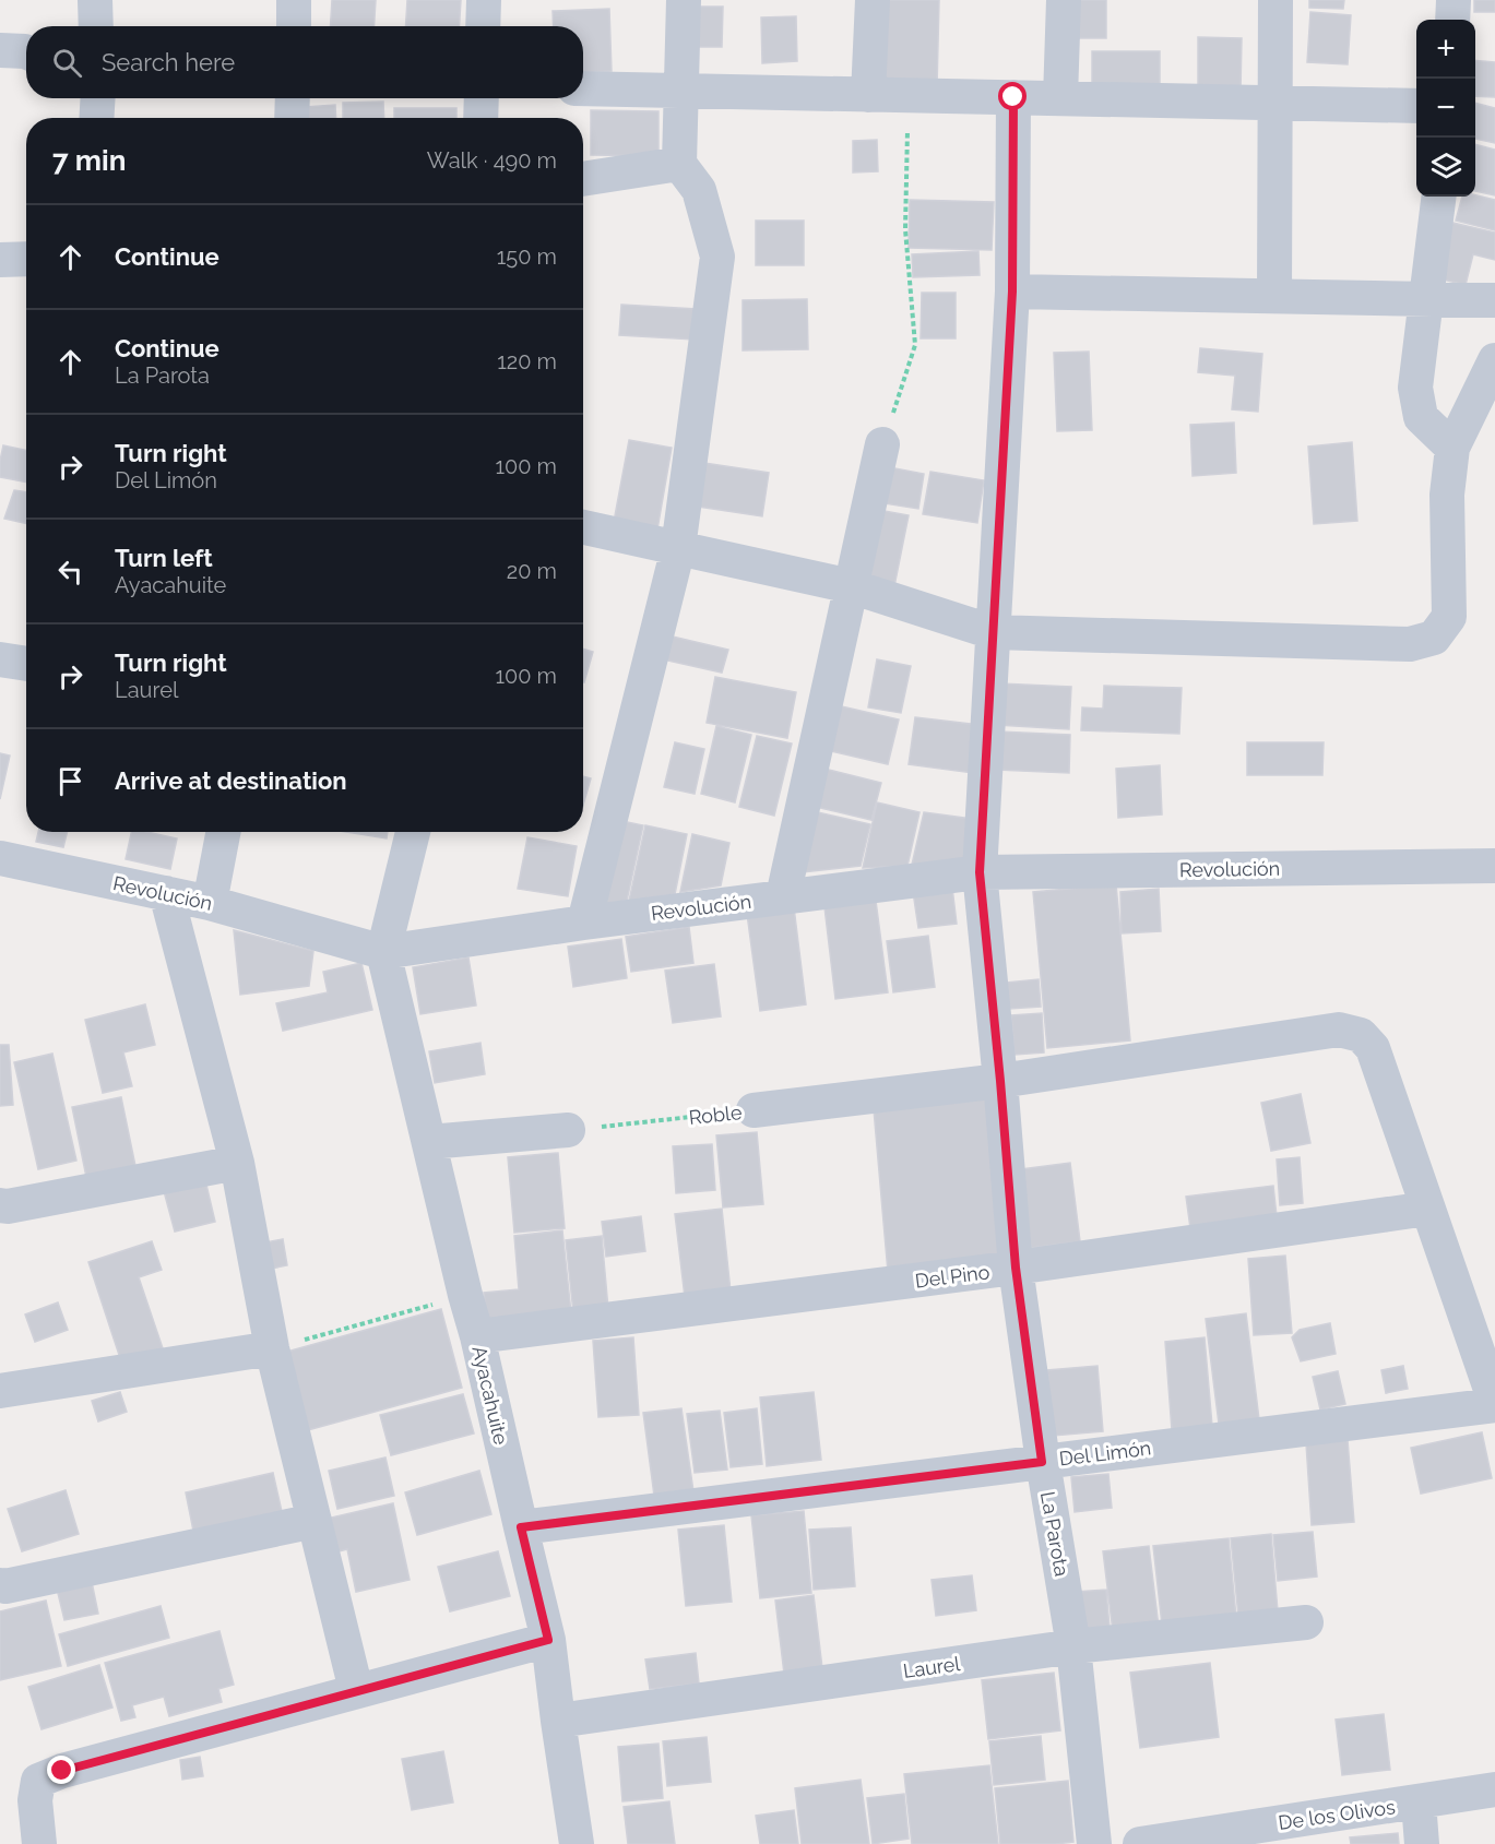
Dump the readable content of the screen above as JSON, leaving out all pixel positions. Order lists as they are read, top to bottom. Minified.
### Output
{"streets":{"street":["Revolución","Roble","Del Pino","Ayacahuite","Del Limón","La Parota","Laurel","De los Olivos"]},"crossings":[["Revolución","Ayacahuite"],["Revolución","La Parota"],["Roble","Del Pino"],["Roble","Del Limón"],["Roble","La Parota"],["Del Pino","Ayacahuite"],["Del Pino","La Parota"],["Ayacahuite","Del Limón"],["Ayacahuite","Laurel"],["Del Limón","La Parota"],["La Parota","Laurel"]],"page":{"map_buttons":["+","−"],"search":"Search here","heading":["7 min","Walk · 490 m"],"list":[["Continue","150 m"],["Continue","La Parota","120 m"],["Turn right","Del Limón","100 m"],["Turn left","Ayacahuite","20 m"],["Turn right","Laurel","100 m"],"Arrive at destination"]}}
